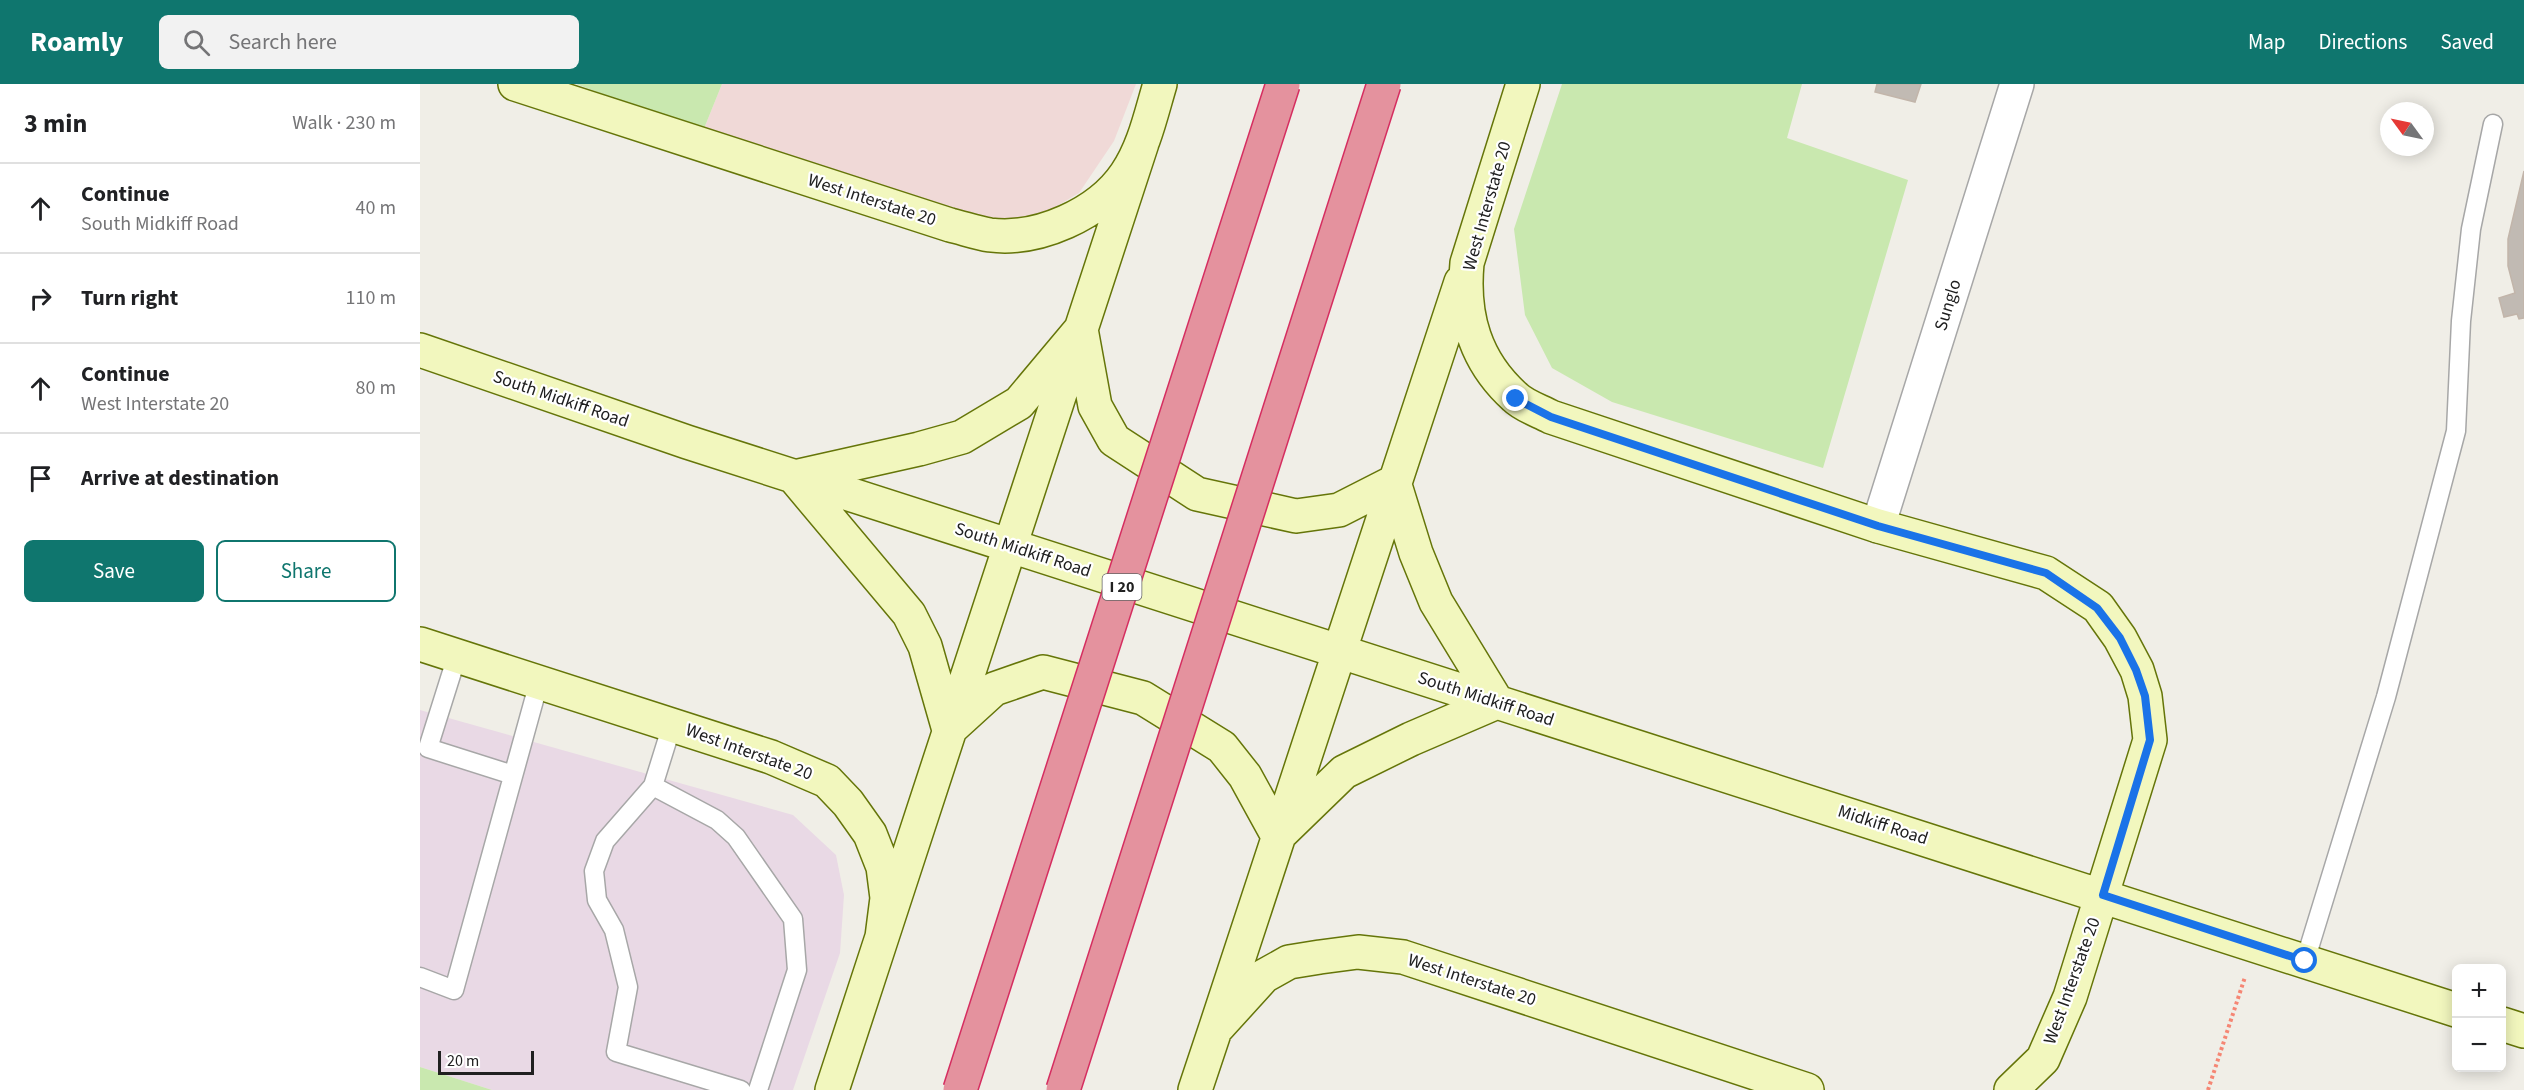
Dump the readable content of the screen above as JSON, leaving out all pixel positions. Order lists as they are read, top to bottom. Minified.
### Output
{"streets":{"highway":["I 20"],"main road":["West Interstate 20","South Midkiff Road","Midkiff Road"],"street":["Sunglo"]},"crossings":[["West Interstate 20","Sunglo"],["West Interstate 20","Midkiff Road"],["South Midkiff Road","Midkiff Road"]],"scale_bar":"20 m","north":"top left","page":{"header":"Roamly","search":"Search here","nav":["Map","Directions","Saved"],"heading":["3 min","Walk · 230 m"],"list":[["Continue","South Midkiff Road","40 m"],["Turn right","110 m"],["Continue","West Interstate 20","80 m"],"Arrive at destination"],"buttons":["Save","Share"],"map_buttons":["+","−"],"scale":"20 m"}}
